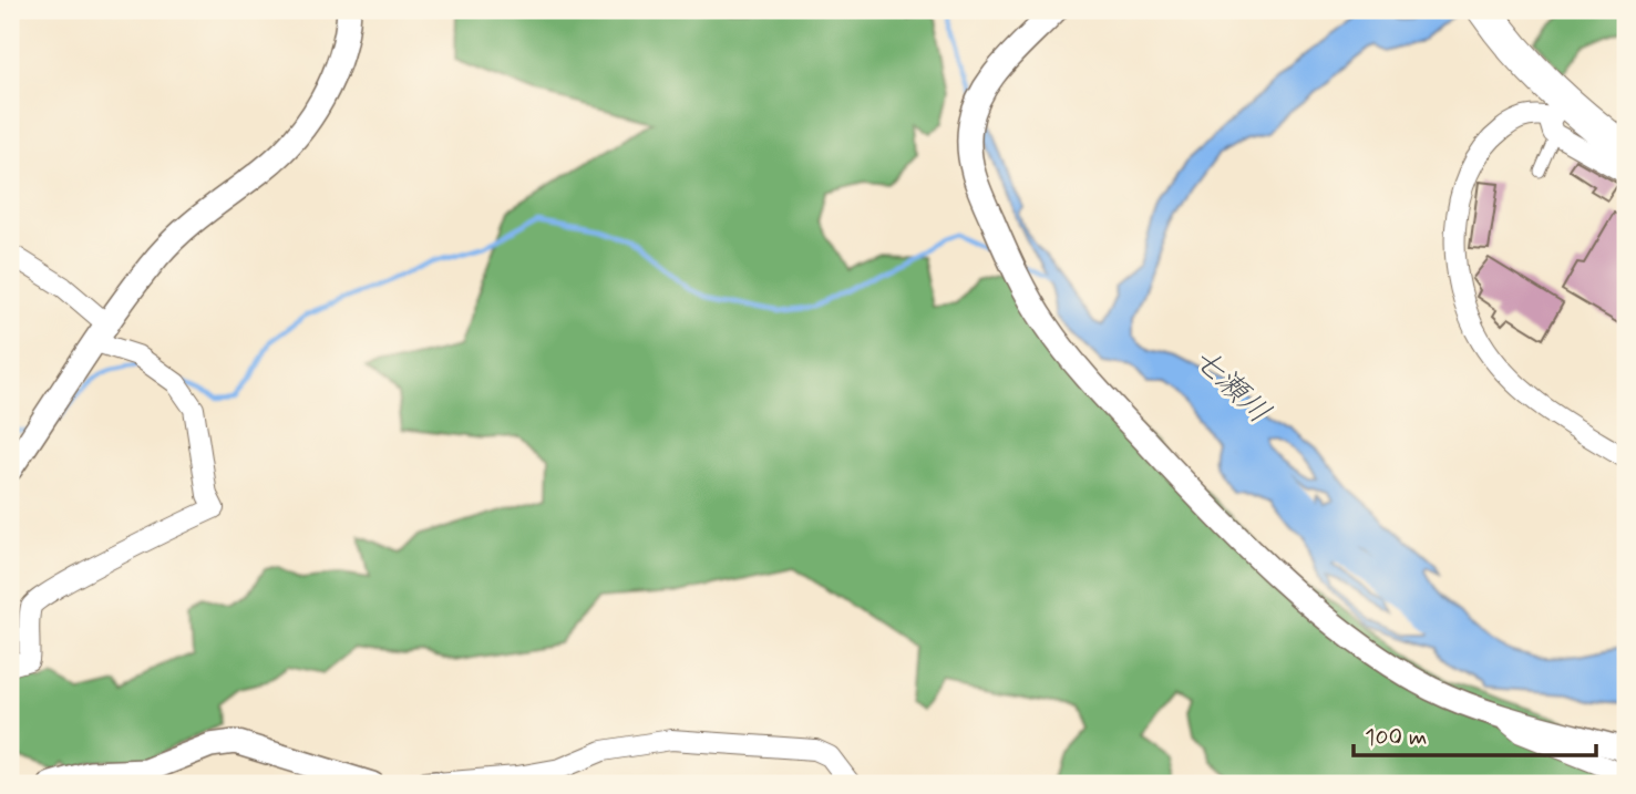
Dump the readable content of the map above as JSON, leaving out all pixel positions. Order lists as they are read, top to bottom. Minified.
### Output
{"water":["七瀬川"],"scale_bar":"100 m"}
